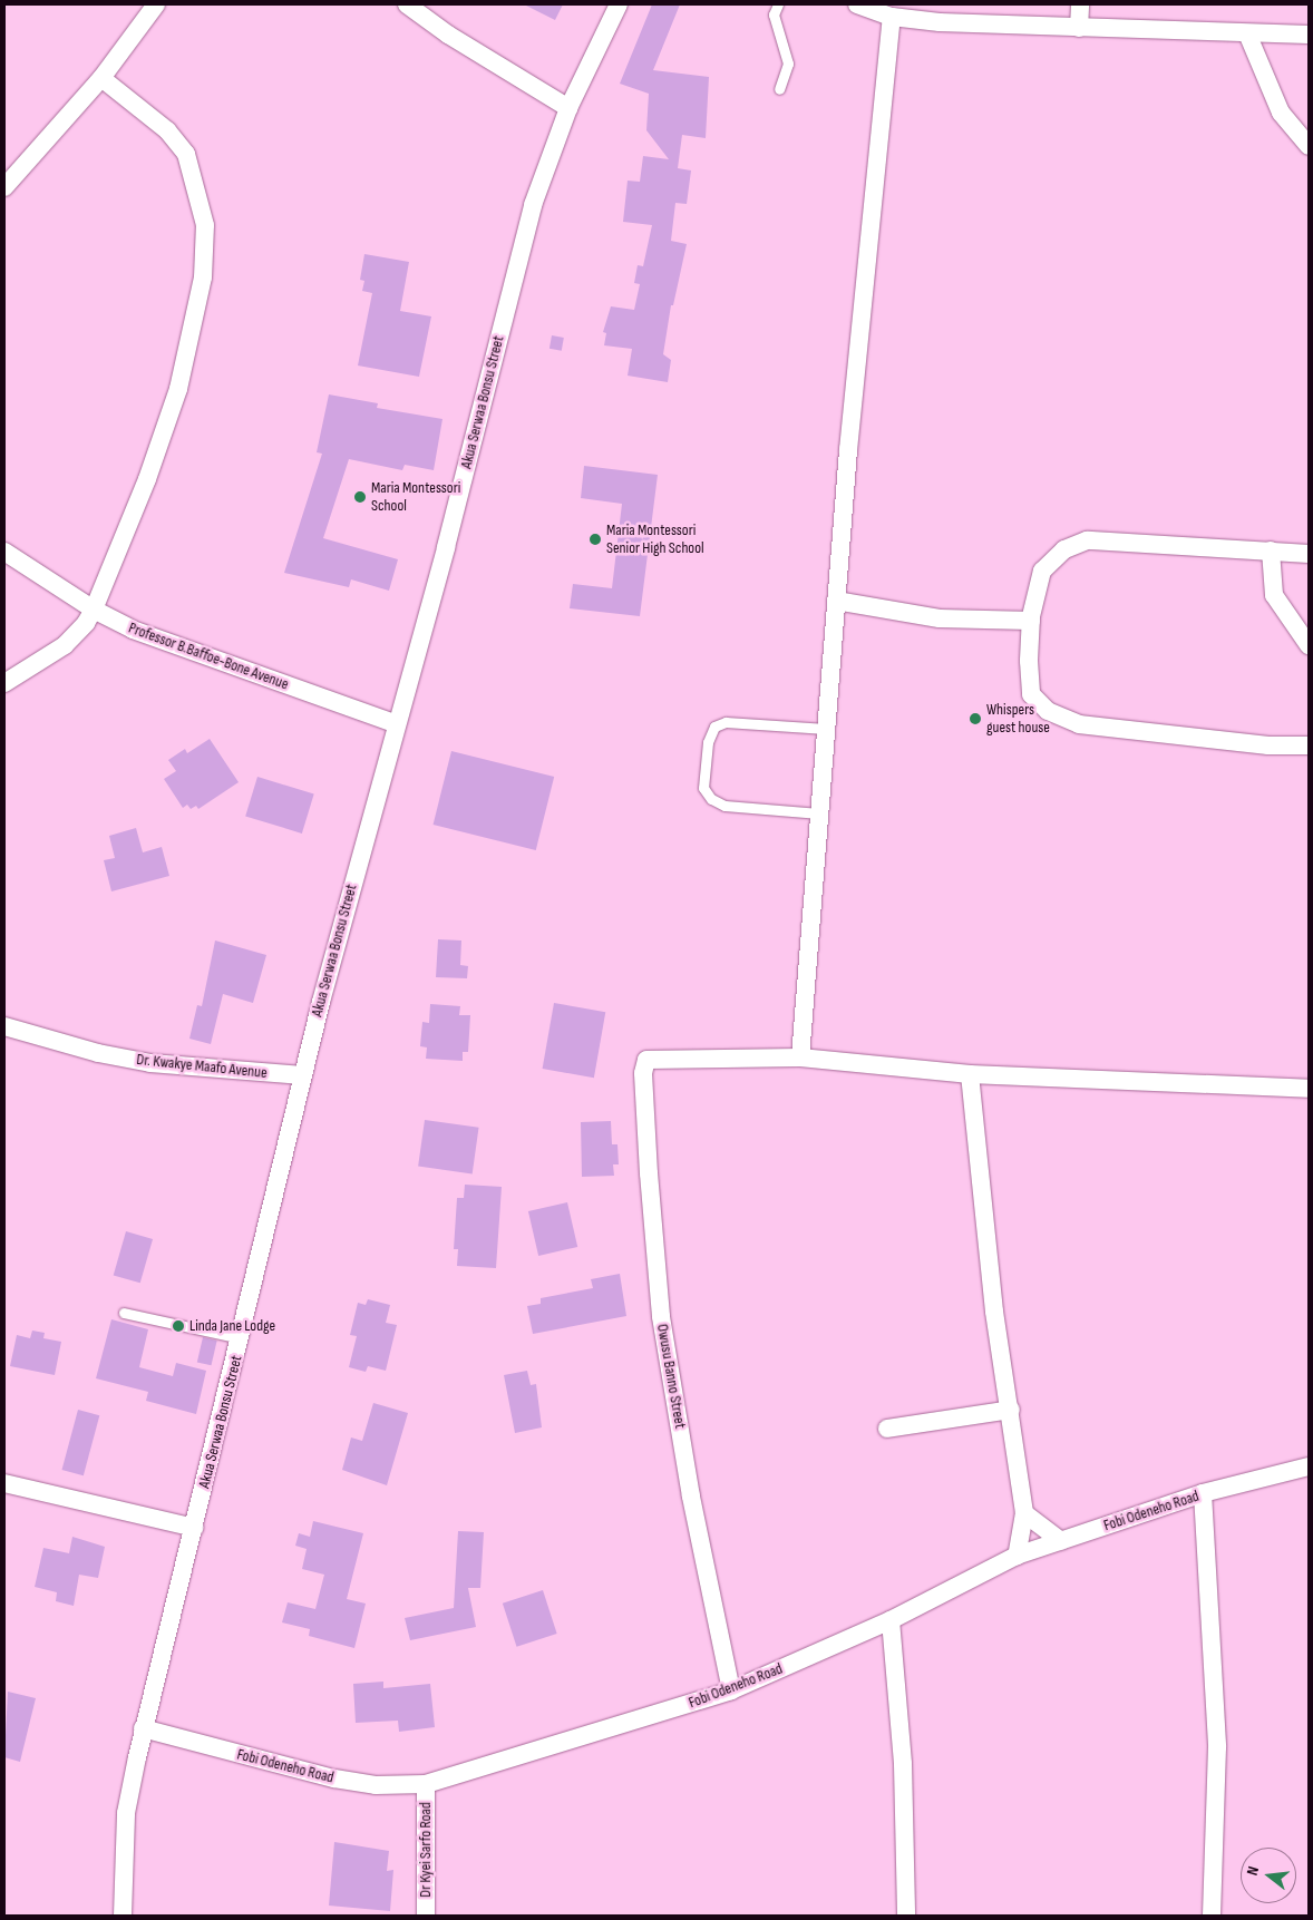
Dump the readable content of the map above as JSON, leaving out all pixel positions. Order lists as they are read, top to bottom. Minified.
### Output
{"streets":{"street":["Akua Serwaa Bonsu Street","Professor B.Baffoe-Bone Avenue","Dr. Kwakye Maafo Avenue","Owusu Banno Street","Fobi Odeneho Road","Dr Kyei Sarfo Road"]},"crossings":[["Akua Serwaa Bonsu Street","Professor B.Baffoe-Bone Avenue"],["Akua Serwaa Bonsu Street","Dr. Kwakye Maafo Avenue"],["Akua Serwaa Bonsu Street","Fobi Odeneho Road"],["Owusu Banno Street","Fobi Odeneho Road"],["Fobi Odeneho Road","Dr Kyei Sarfo Road"]],"places":["Maria Montessori School","Maria Montessori Senior High School","Whispers guest house","Linda Jane Lodge"],"north":"left"}
